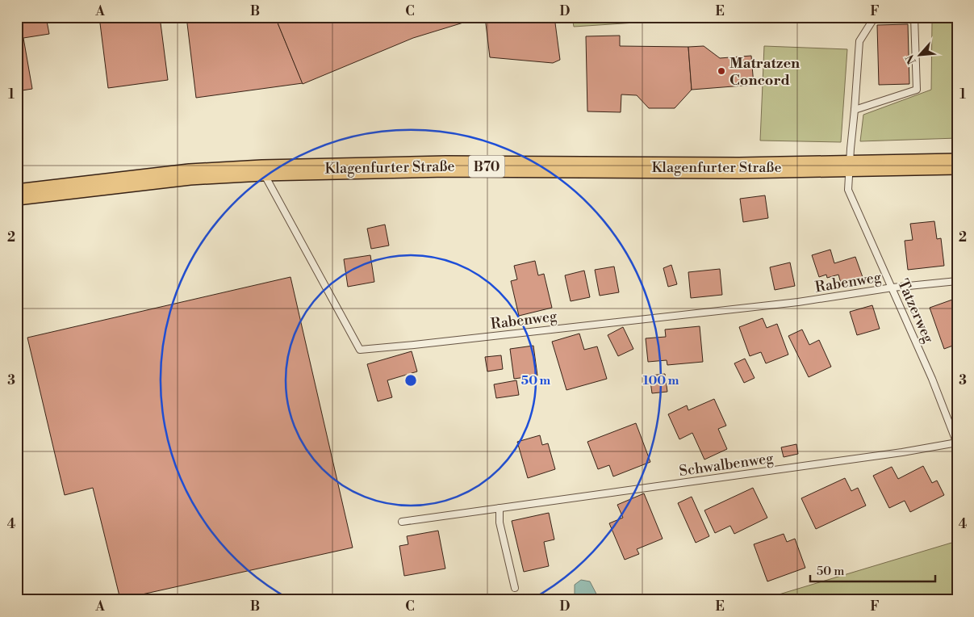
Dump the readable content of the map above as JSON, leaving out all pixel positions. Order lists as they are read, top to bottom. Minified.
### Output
{"streets":{"main road":["B70","Klagenfurter Straße"],"lane":["Rabenweg","Tatzerweg","Schwalbenweg"]},"crossings":[["Klagenfurter Straße","Rabenweg"],["Klagenfurter Straße","Tatzerweg"],["Rabenweg","Tatzerweg"],["Tatzerweg","Schwalbenweg"]],"places":["Matratzen Concord"],"scale_bar":"50 m","north":"bottom left","grid":{"columns":["A","B","C","D","E","F"],"rows":["1","2","3","4"]},"rings":["50 m","100 m"]}
